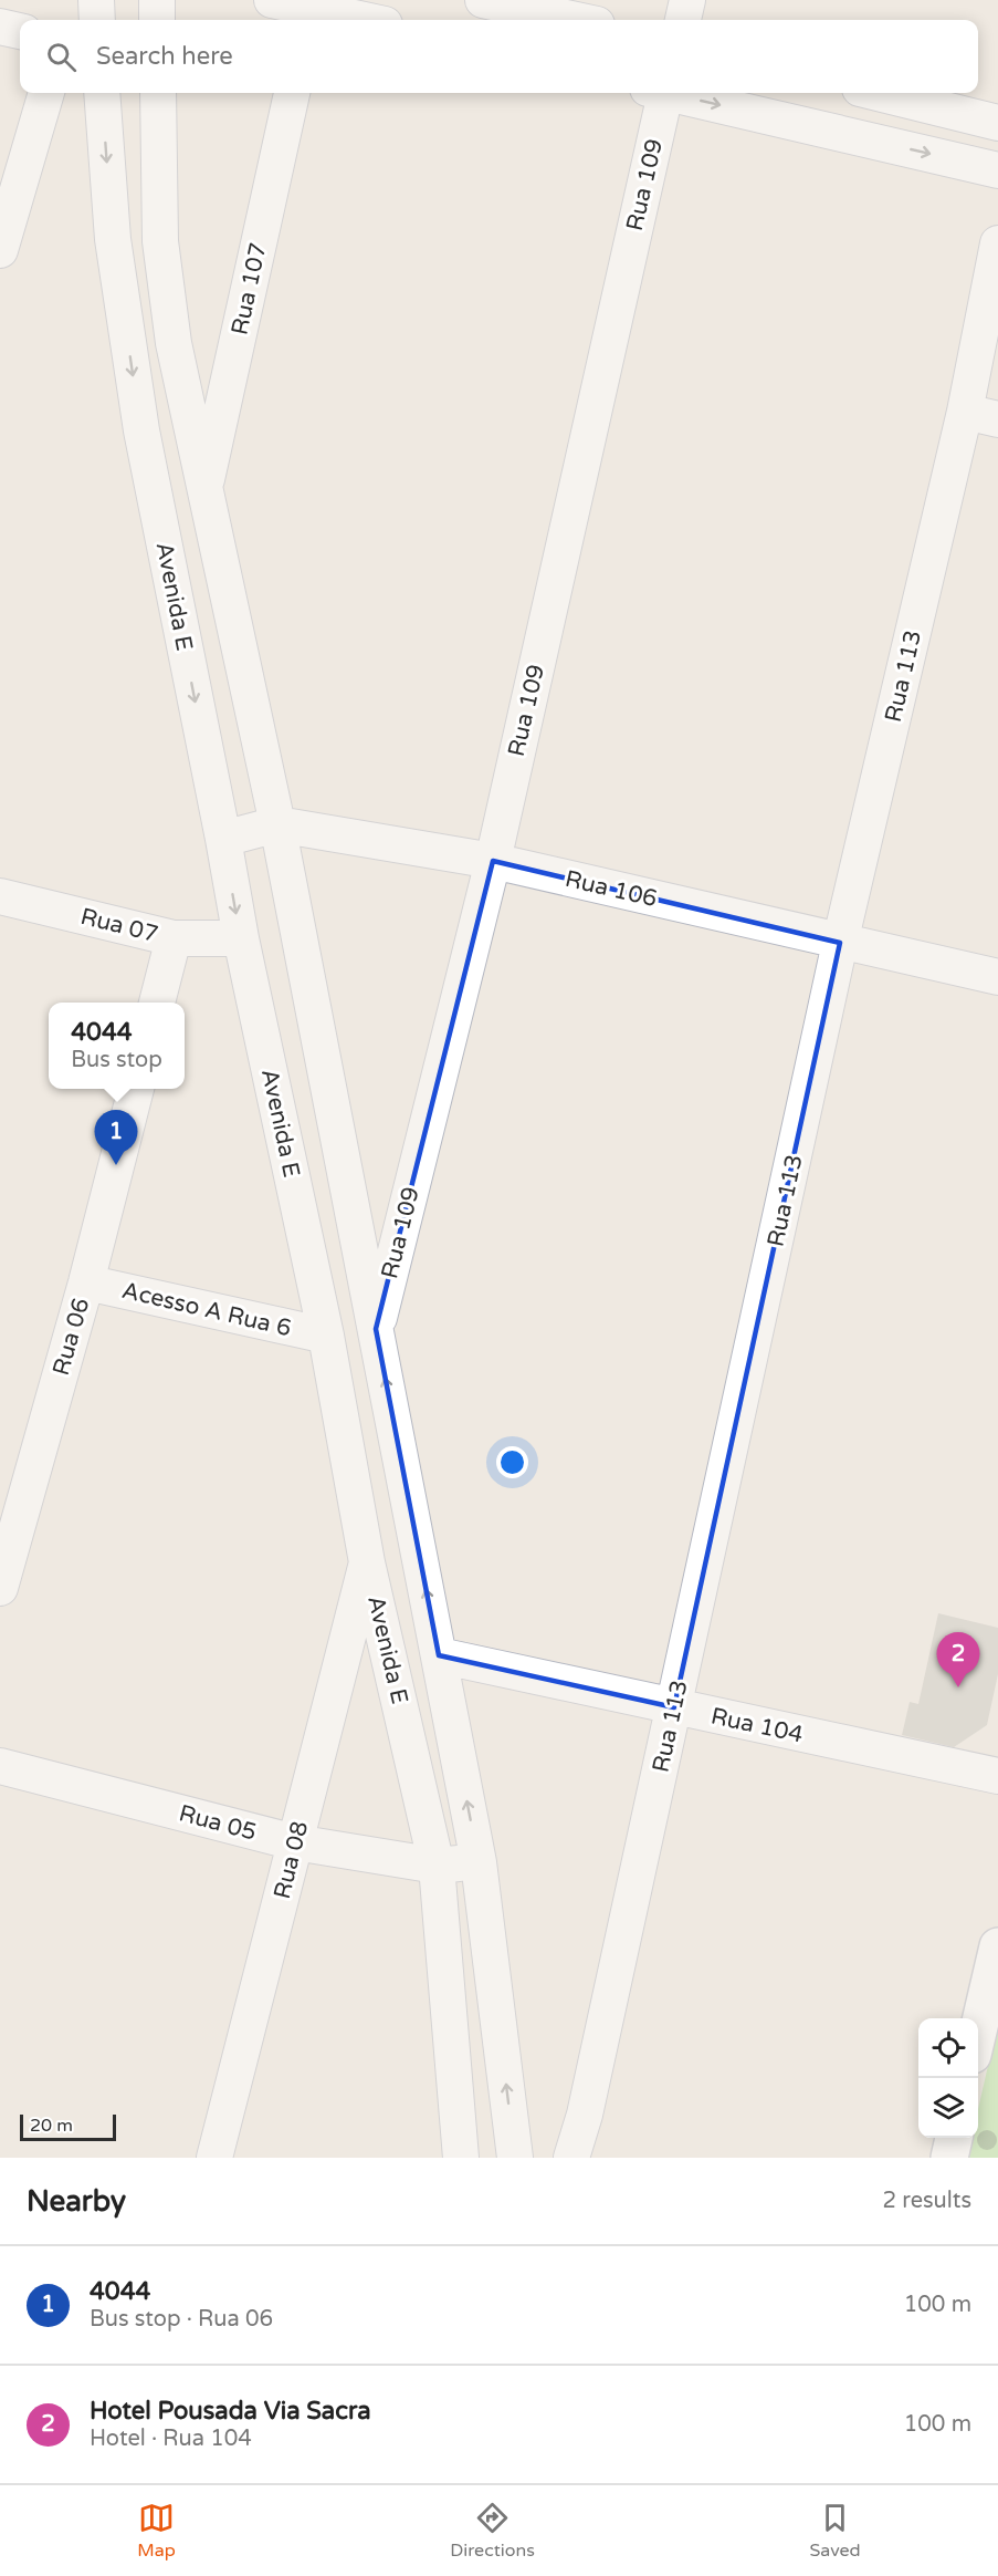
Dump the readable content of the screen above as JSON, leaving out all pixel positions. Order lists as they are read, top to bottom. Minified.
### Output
{"streets":{"street":["Rua 109","Rua 107","Avenida E","Rua 113","Rua 106","Rua 07","Acesso A Rua 6","Rua 06","Rua 104","Rua 05","Rua 08"]},"crossings":[["Rua 109","Avenida E"],["Rua 109","Rua 106"],["Rua 107","Avenida E"],["Avenida E","Rua 106"],["Avenida E","Rua 07"],["Avenida E","Acesso A Rua 6"],["Avenida E","Rua 104"],["Avenida E","Rua 05"],["Avenida E","Rua 08"],["Rua 113","Rua 106"],["Rua 113","Rua 104"],["Acesso A Rua 6","Rua 06"],["Rua 05","Rua 08"]],"scale_bar":"20 m","page":{"search":"Search here","popup":["4044","Bus stop"],"pins":["1","2"],"scale":"20 m","heading":["Nearby","2 results"],"list":[{"mark":"1","name":"4044","note":"Bus stop · Rua 06","value":"100 m"},{"mark":"2","name":"Hotel Pousada Via Sacra","note":"Hotel · Rua 104","value":"100 m"}],"nav":["Map","Directions","Saved"]}}
